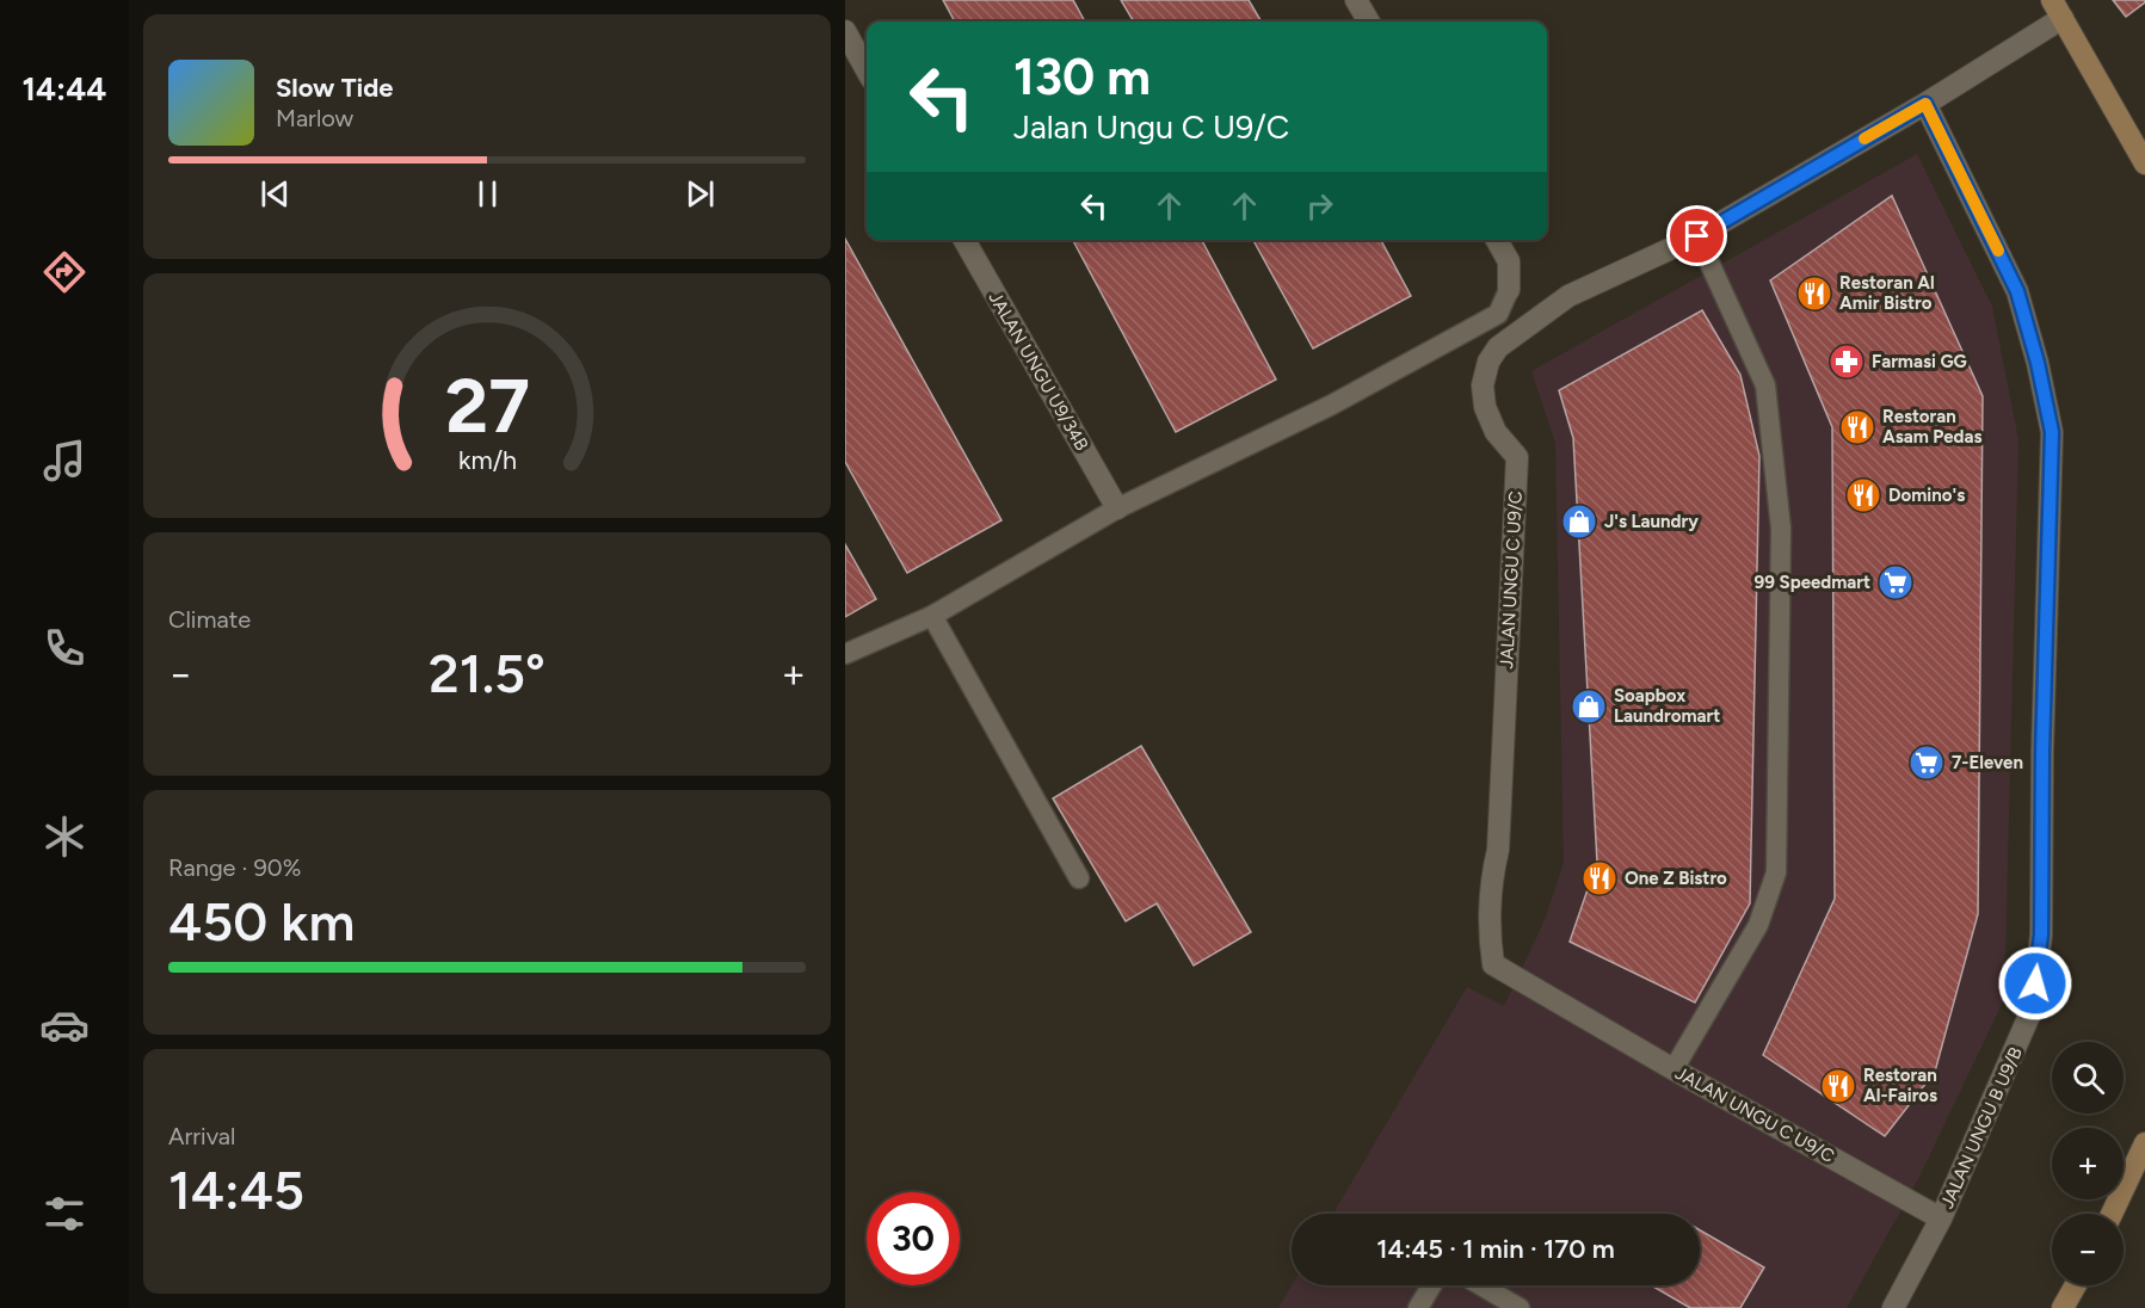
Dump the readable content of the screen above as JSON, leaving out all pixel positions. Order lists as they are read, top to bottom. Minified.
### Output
{"streets":{"street":["JALAN UNGU U9/34B","JALAN UNGU C U9/C","JALAN UNGU B U9/B"]},"crossings":[["JALAN UNGU C U9/C","JALAN UNGU B U9/B"]],"places":{"restaurant":["Restoran Al Amir Bistro","Restoran Asam Pedas","Domino's","One Z Bistro","Restoran Al-Fairos"],"pharmacy":["Farmasi GG"],"shop":["J's Laundry","Soapbox Laundromart"],"supermarket":["99 Speedmart","7-Eleven"]},"page":{"tabs":"14:44","turn":["130 m","Jalan Ungu C U9/C"],"song":["Slow Tide","Marlow"],"tile":["Climate",["Range · 90%","450 km"],["Arrival","14:45"]],"heat":["−","21.5°","+"],"map_buttons":["+","−"],"limit":"30","trip":"14:45 · 1 min · 170 m","gauge":["27","km/h"]}}
